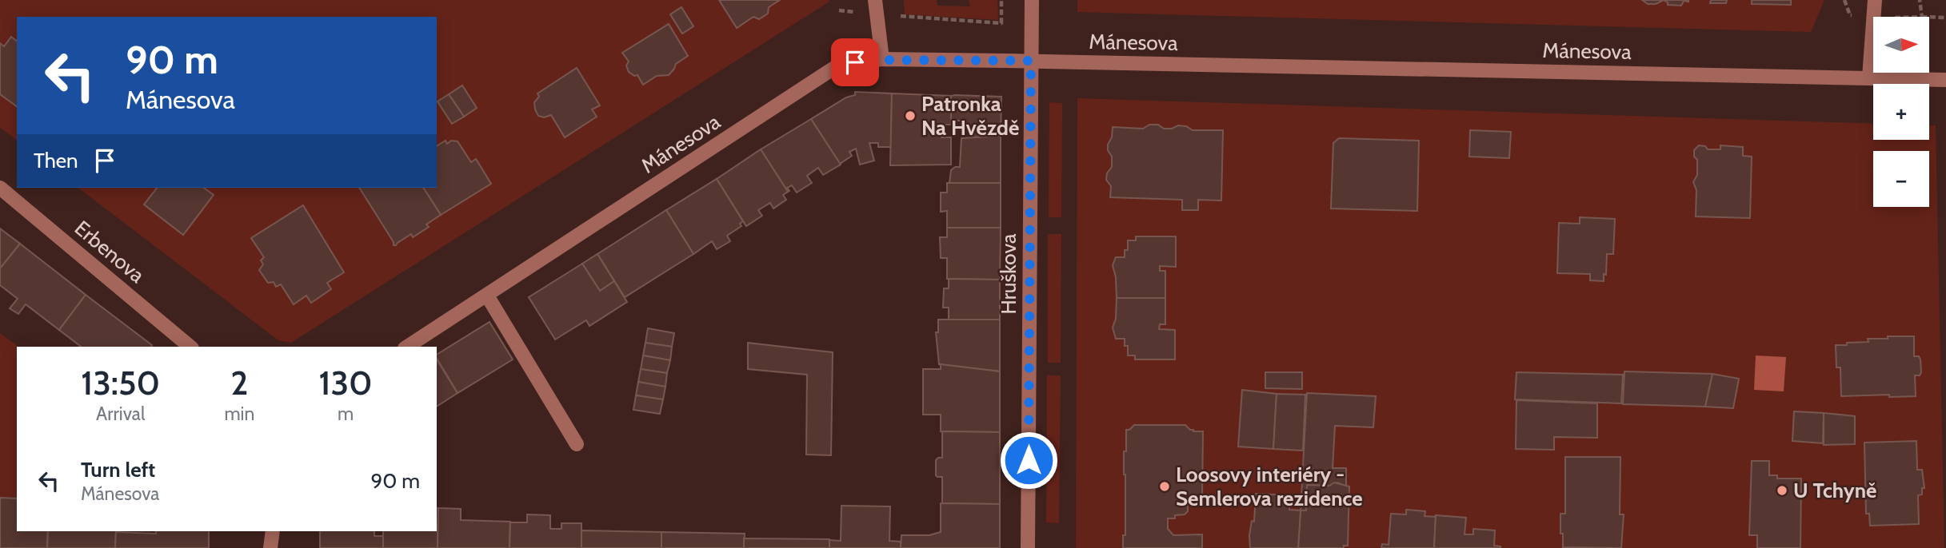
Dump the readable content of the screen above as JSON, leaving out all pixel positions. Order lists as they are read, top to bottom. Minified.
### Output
{"streets":{"street":["Mánesova","Erbenova","Hruškova"]},"crossings":[["Mánesova","Hruškova"]],"places":["Patronka Na Hvězdě","Loosovy interiéry - Semlerova rezidence","U Tchyně"],"north":"right","page":{"map_buttons":["+","−"],"turn":["90 m","Mánesova"],"then":"Then","eta":["13:50","Arrival","2","min","130","m"],"list":[{"name":"Turn left","note":"Mánesova","value":"90 m"}]}}
